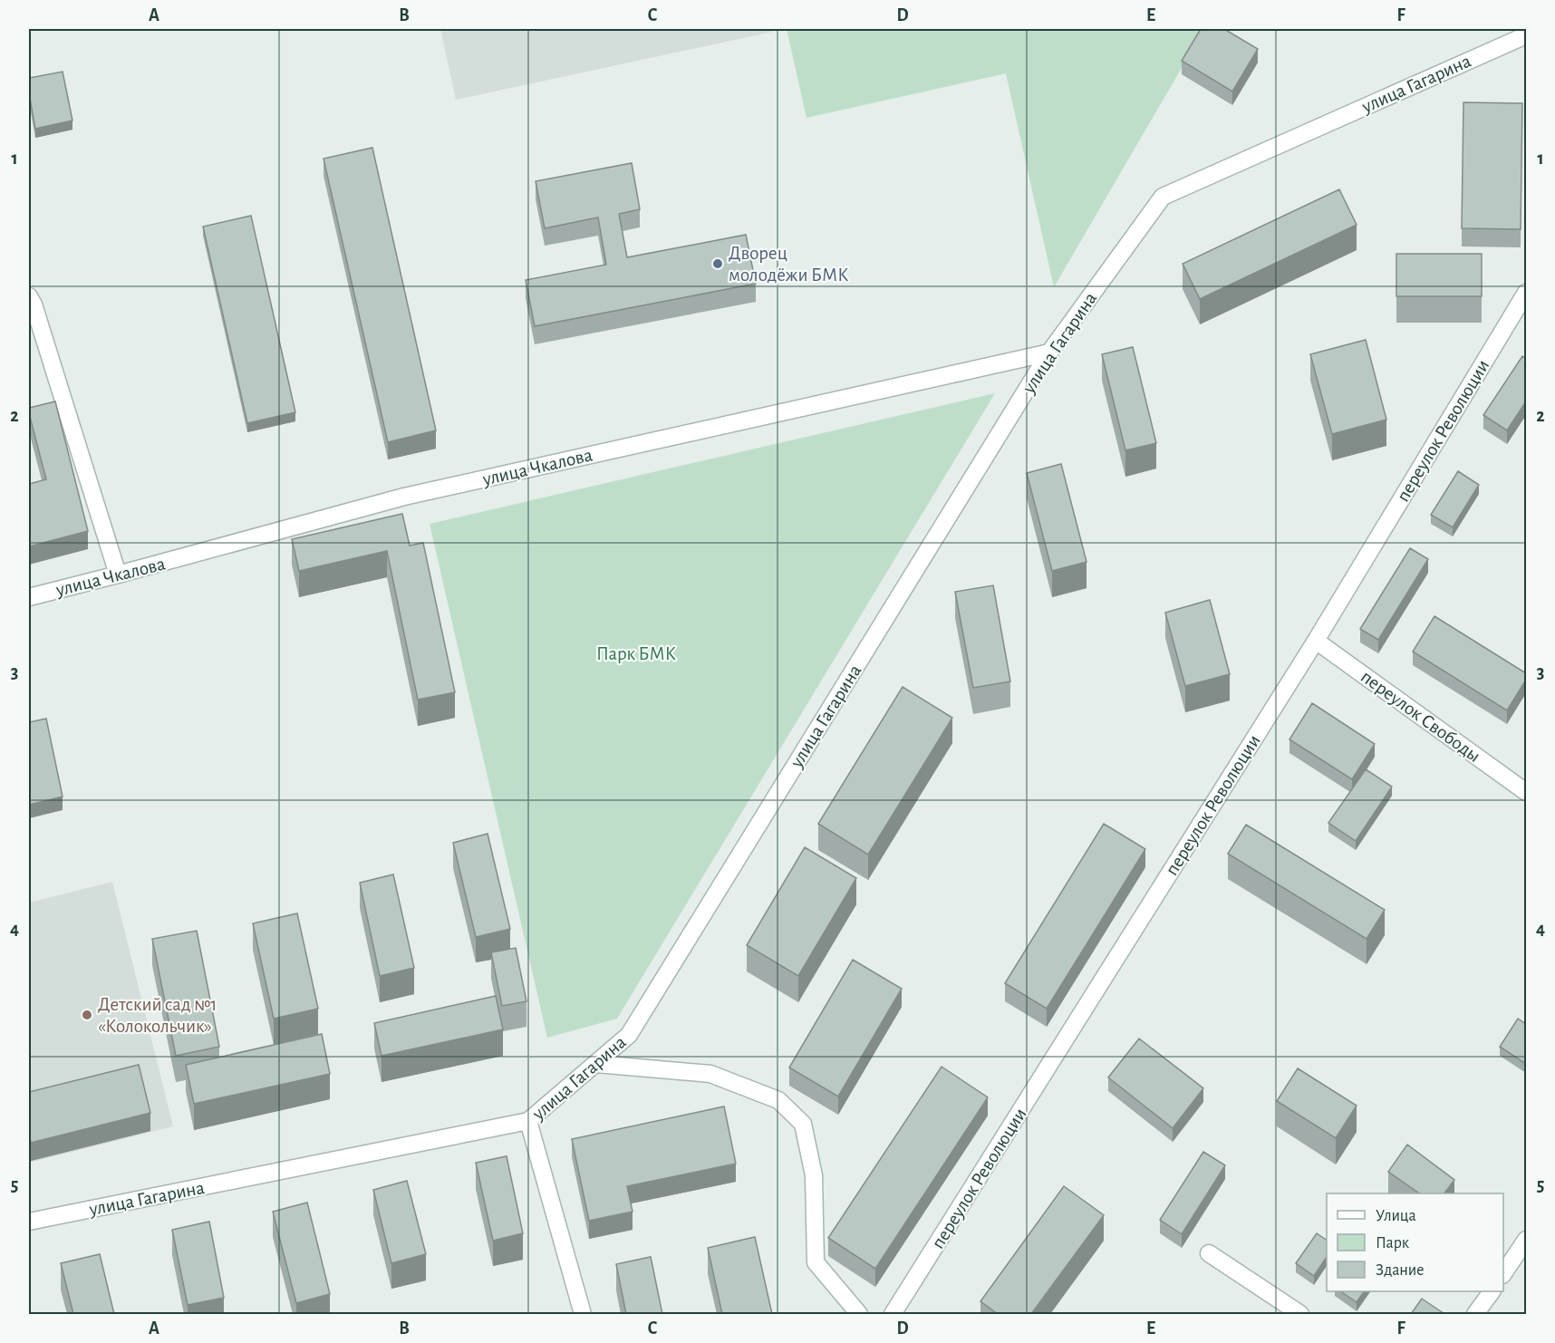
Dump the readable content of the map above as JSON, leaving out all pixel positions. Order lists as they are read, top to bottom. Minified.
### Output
{"streets":{"street":["улица Гагарина","переулок Революции","улица Чкалова","переулок Свободы"]},"crossings":[["улица Гагарина","улица Чкалова"],["переулок Революции","переулок Свободы"]],"parks":["Парк БМК"],"places":["Дворец молодёжи БМК","Детский сад №1 «Колокольчик»"],"legend":["Улица","Парк","Здание"],"grid":{"columns":["A","B","C","D","E","F"],"rows":["1","2","3","4","5"]}}
